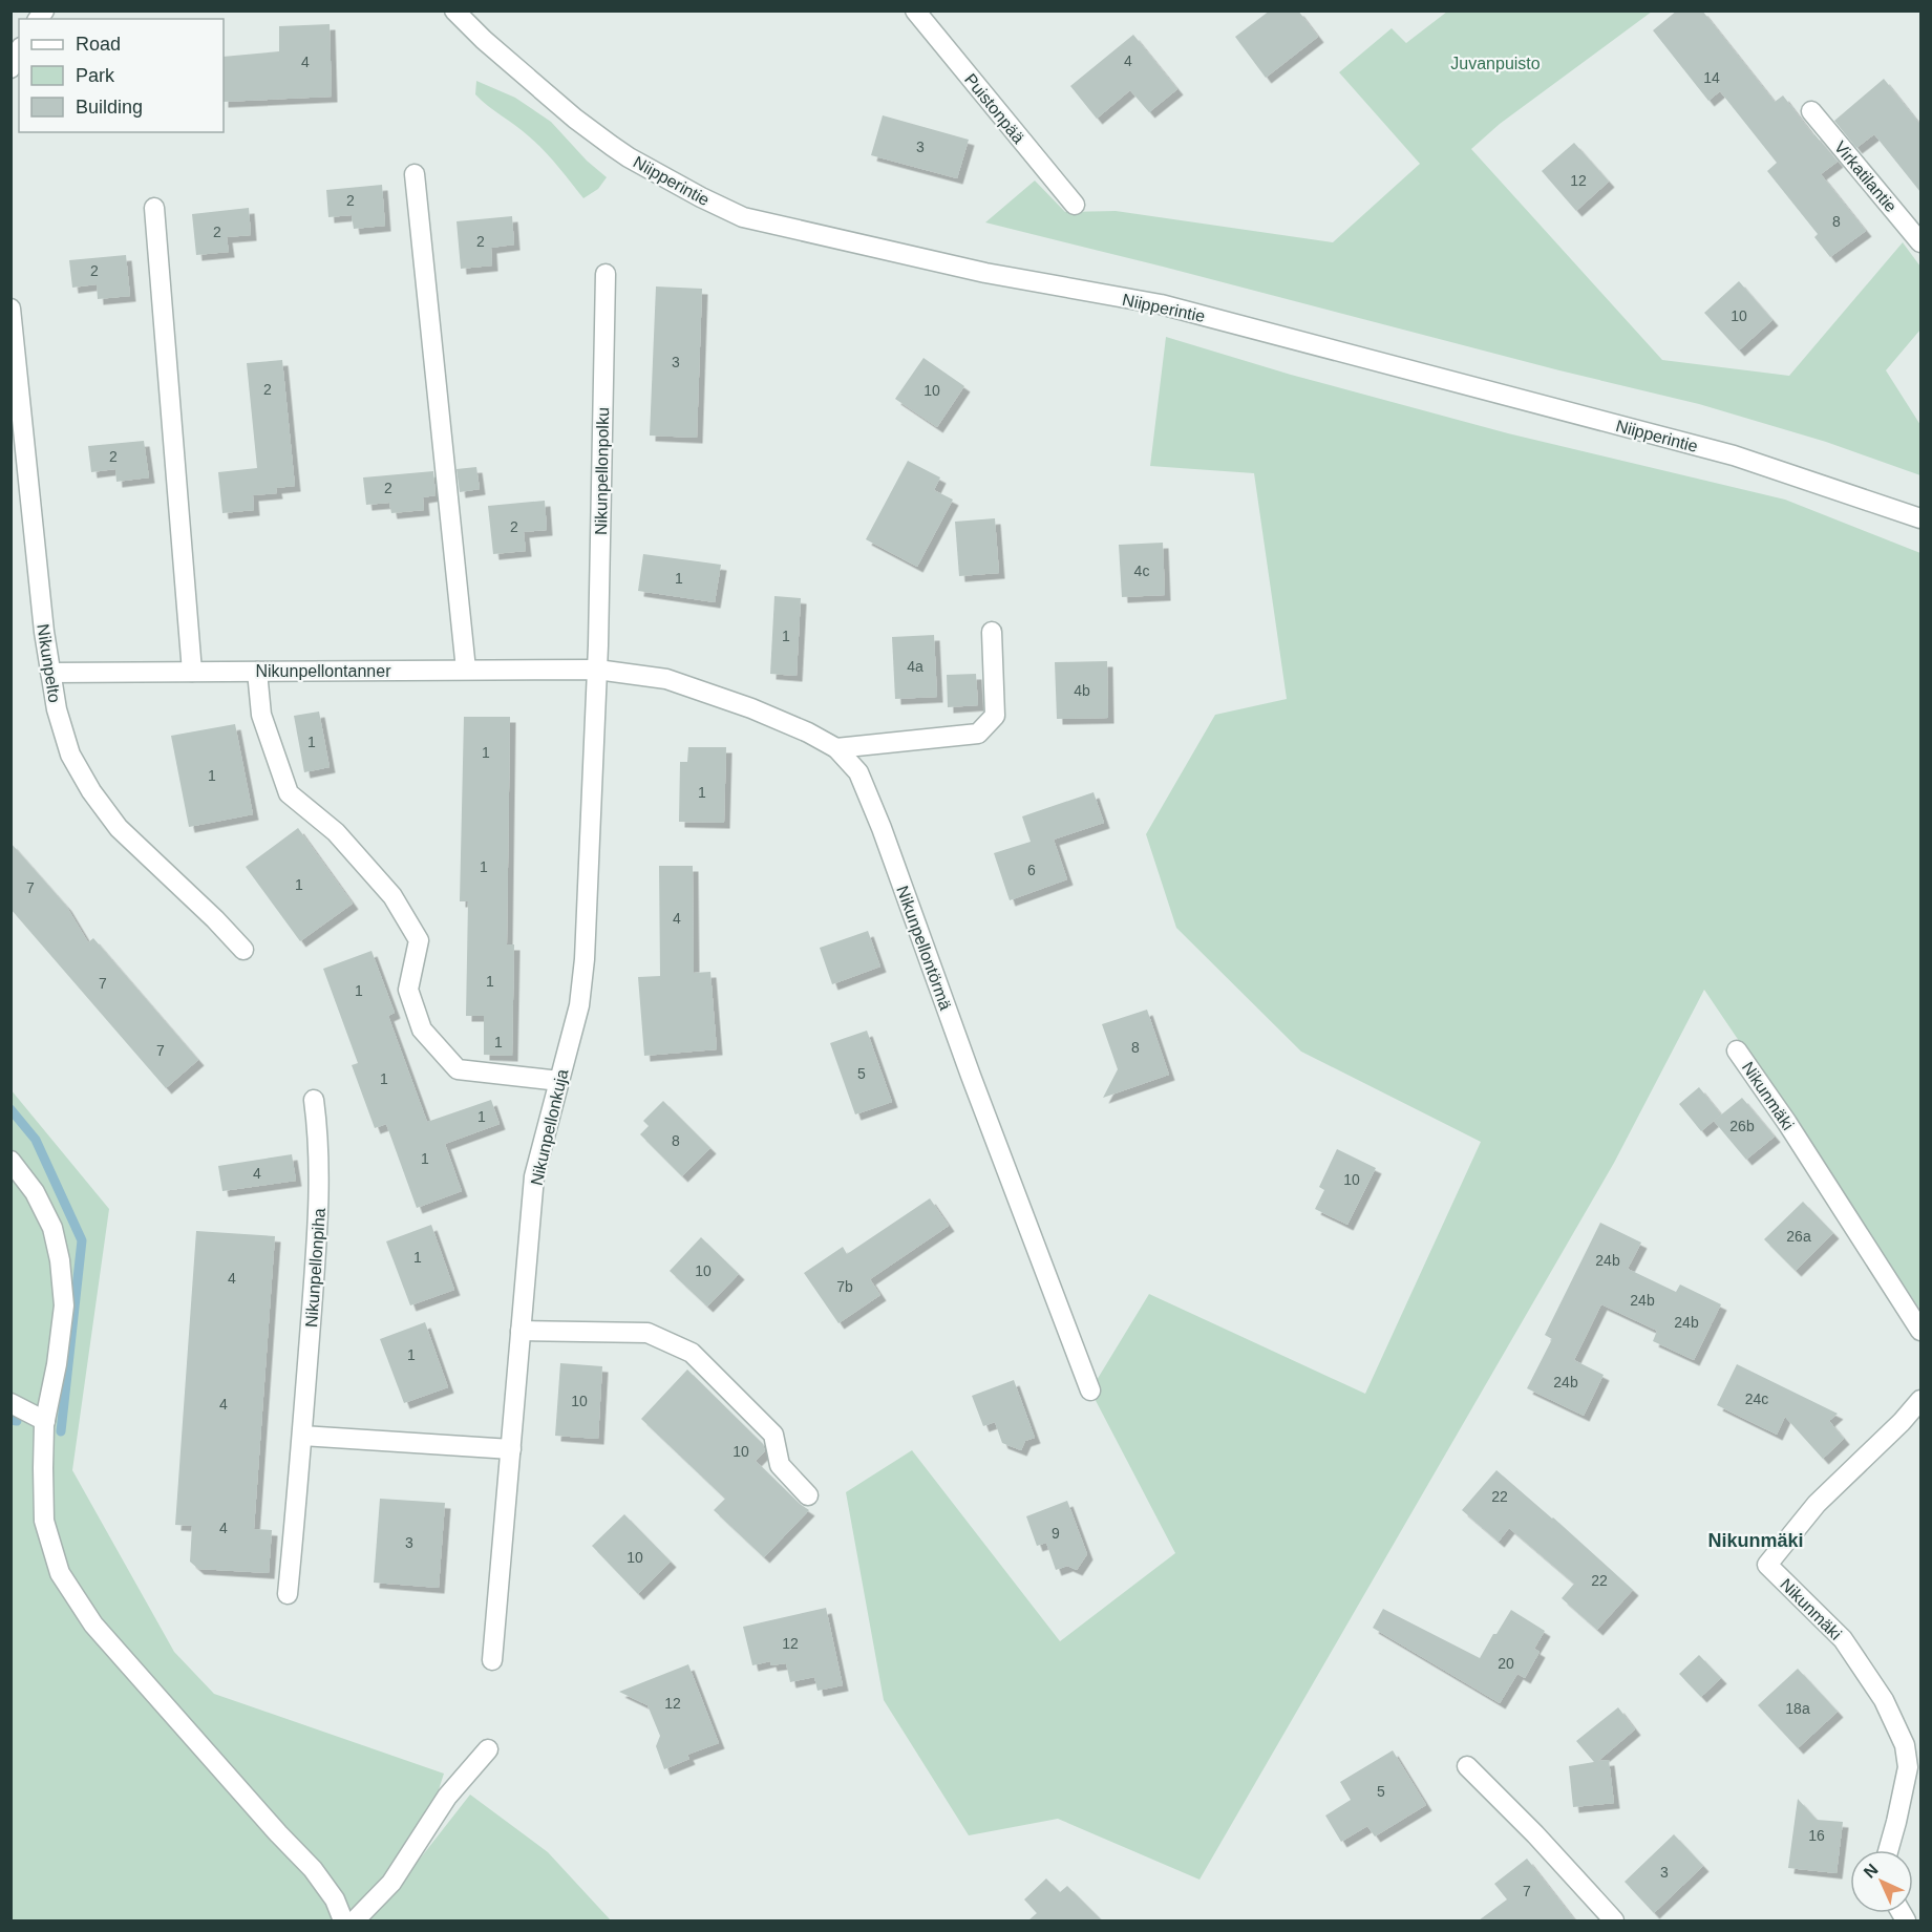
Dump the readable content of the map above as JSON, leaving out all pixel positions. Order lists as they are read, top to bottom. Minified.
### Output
{"streets":{"street":["Puistonpää","Virkatilantie","Niipperintie","Nikunpellonpolku","Nikunpelto","Nikunpellontanner","Nikunpellontörmä","Nikunmäki","Nikunpellonkuja","Nikunpellonpiha"]},"crossings":[["Nikunpellonpolku","Nikunpellontanner"],["Nikunpellonpolku","Nikunpellontörmä"],["Nikunpellonpolku","Nikunpellonkuja"],["Nikunpelto","Nikunpellontanner"],["Nikunpellontanner","Nikunpellontörmä"],["Nikunpellontanner","Nikunpellonkuja"],["Nikunpellontörmä","Nikunpellonkuja"]],"districts":["Nikunmäki"],"parks":["Juvanpuisto"],"house_numbers":["4","4","14","3","12","2","8","2","2","2","10","3","2","10","2","2","2","4c","1","1","4a","4b","1","1","1","1","1","6","1","7","4","1","7","1","1","8","7","5","1","1","26b","8","1","4","10","26a","1","24b","10","4","7b","24b","24b","1","24b","24c","10","4","10","22","4","9","3","10","22","12","20","12","18a","5","16","3","7"],"legend":["Road","Park","Building"],"north":"top left"}
